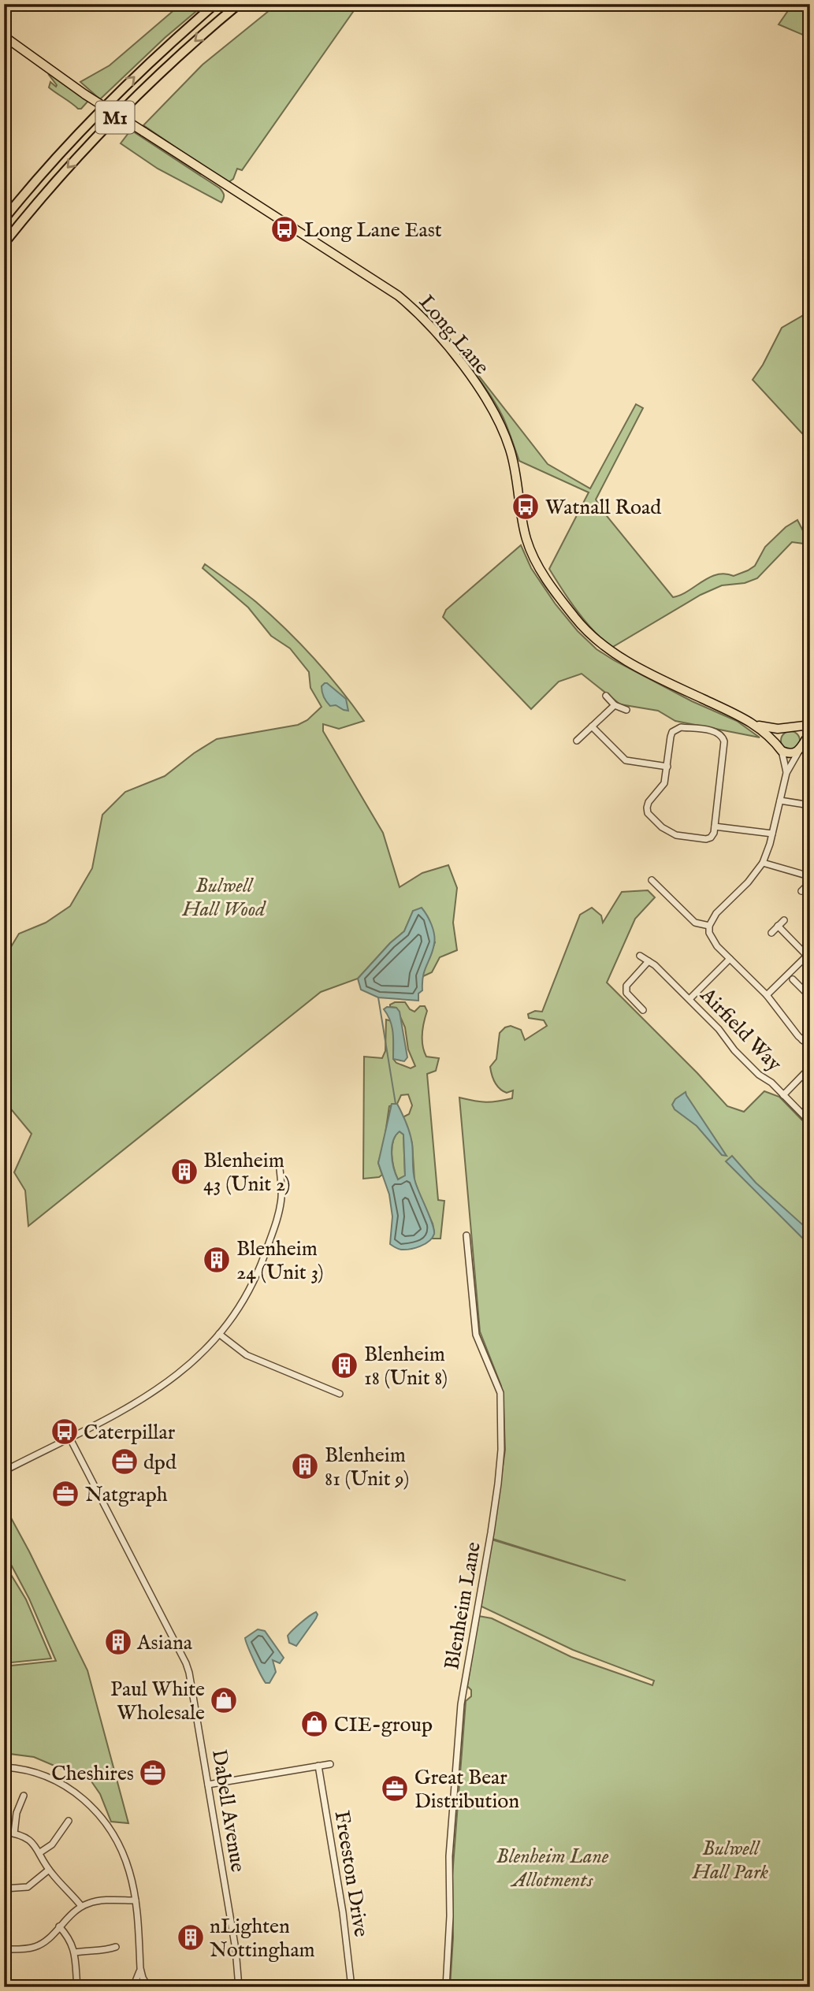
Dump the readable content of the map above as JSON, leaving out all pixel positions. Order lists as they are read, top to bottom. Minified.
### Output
{"streets":{"highway":["M1"],"main road":["Long Lane"],"street":["Airfield Way","Blenheim Lane","Dabell Avenue","Freeston Drive"]},"parks":["Bulwell Hall Wood","Bulwell Hall Park","Blenheim Lane Allotments"],"places":{"bus stop":["Long Lane East","Watnall Road","Caterpillar"],"building":["Blenheim 43 (Unit 2)","Blenheim 24 (Unit 3)","Blenheim 18 (Unit 8)","Blenheim 81 (Unit 9)","Asiana","nLighten Nottingham"],"office":["dpd","Natgraph","Cheshires","Great Bear Distribution"],"shop":["Paul White Wholesale","CIE-group"]}}
